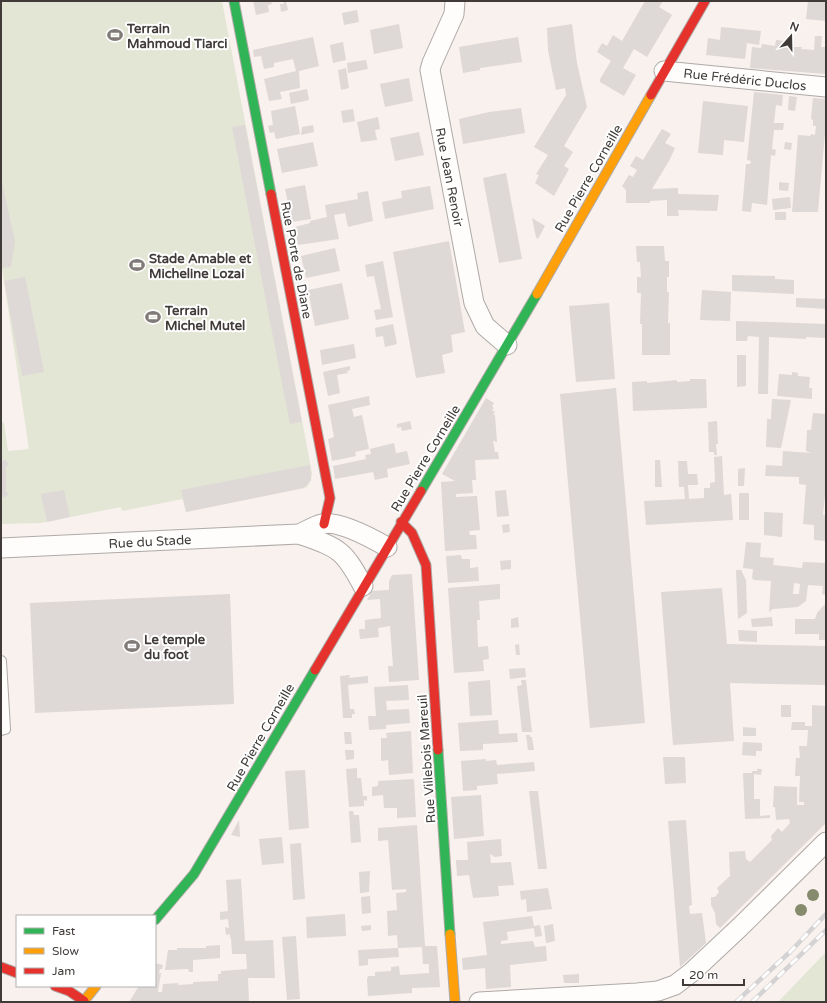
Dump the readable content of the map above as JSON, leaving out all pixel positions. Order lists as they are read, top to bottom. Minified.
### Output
{"streets":{"street":["Rue Frédéric Duclos","Rue Jean Renoir","Rue Pierre Corneille","Rue Porte de Diane","Rue du Stade","Rue Villebois Mareuil"]},"crossings":[["Rue Frédéric Duclos","Rue Pierre Corneille"],["Rue Jean Renoir","Rue Pierre Corneille"],["Rue Pierre Corneille","Rue du Stade"],["Rue Pierre Corneille","Rue Villebois Mareuil"],["Rue Porte de Diane","Rue du Stade"]],"places":{"sports":["Terrain Mahmoud Tiarci","Stade Amable et Micheline Lozai","Terrain Michel Mutel","Le temple du foot"]},"legend":["Fast","Slow","Jam"],"scale_bar":"20 m","north":"top"}
